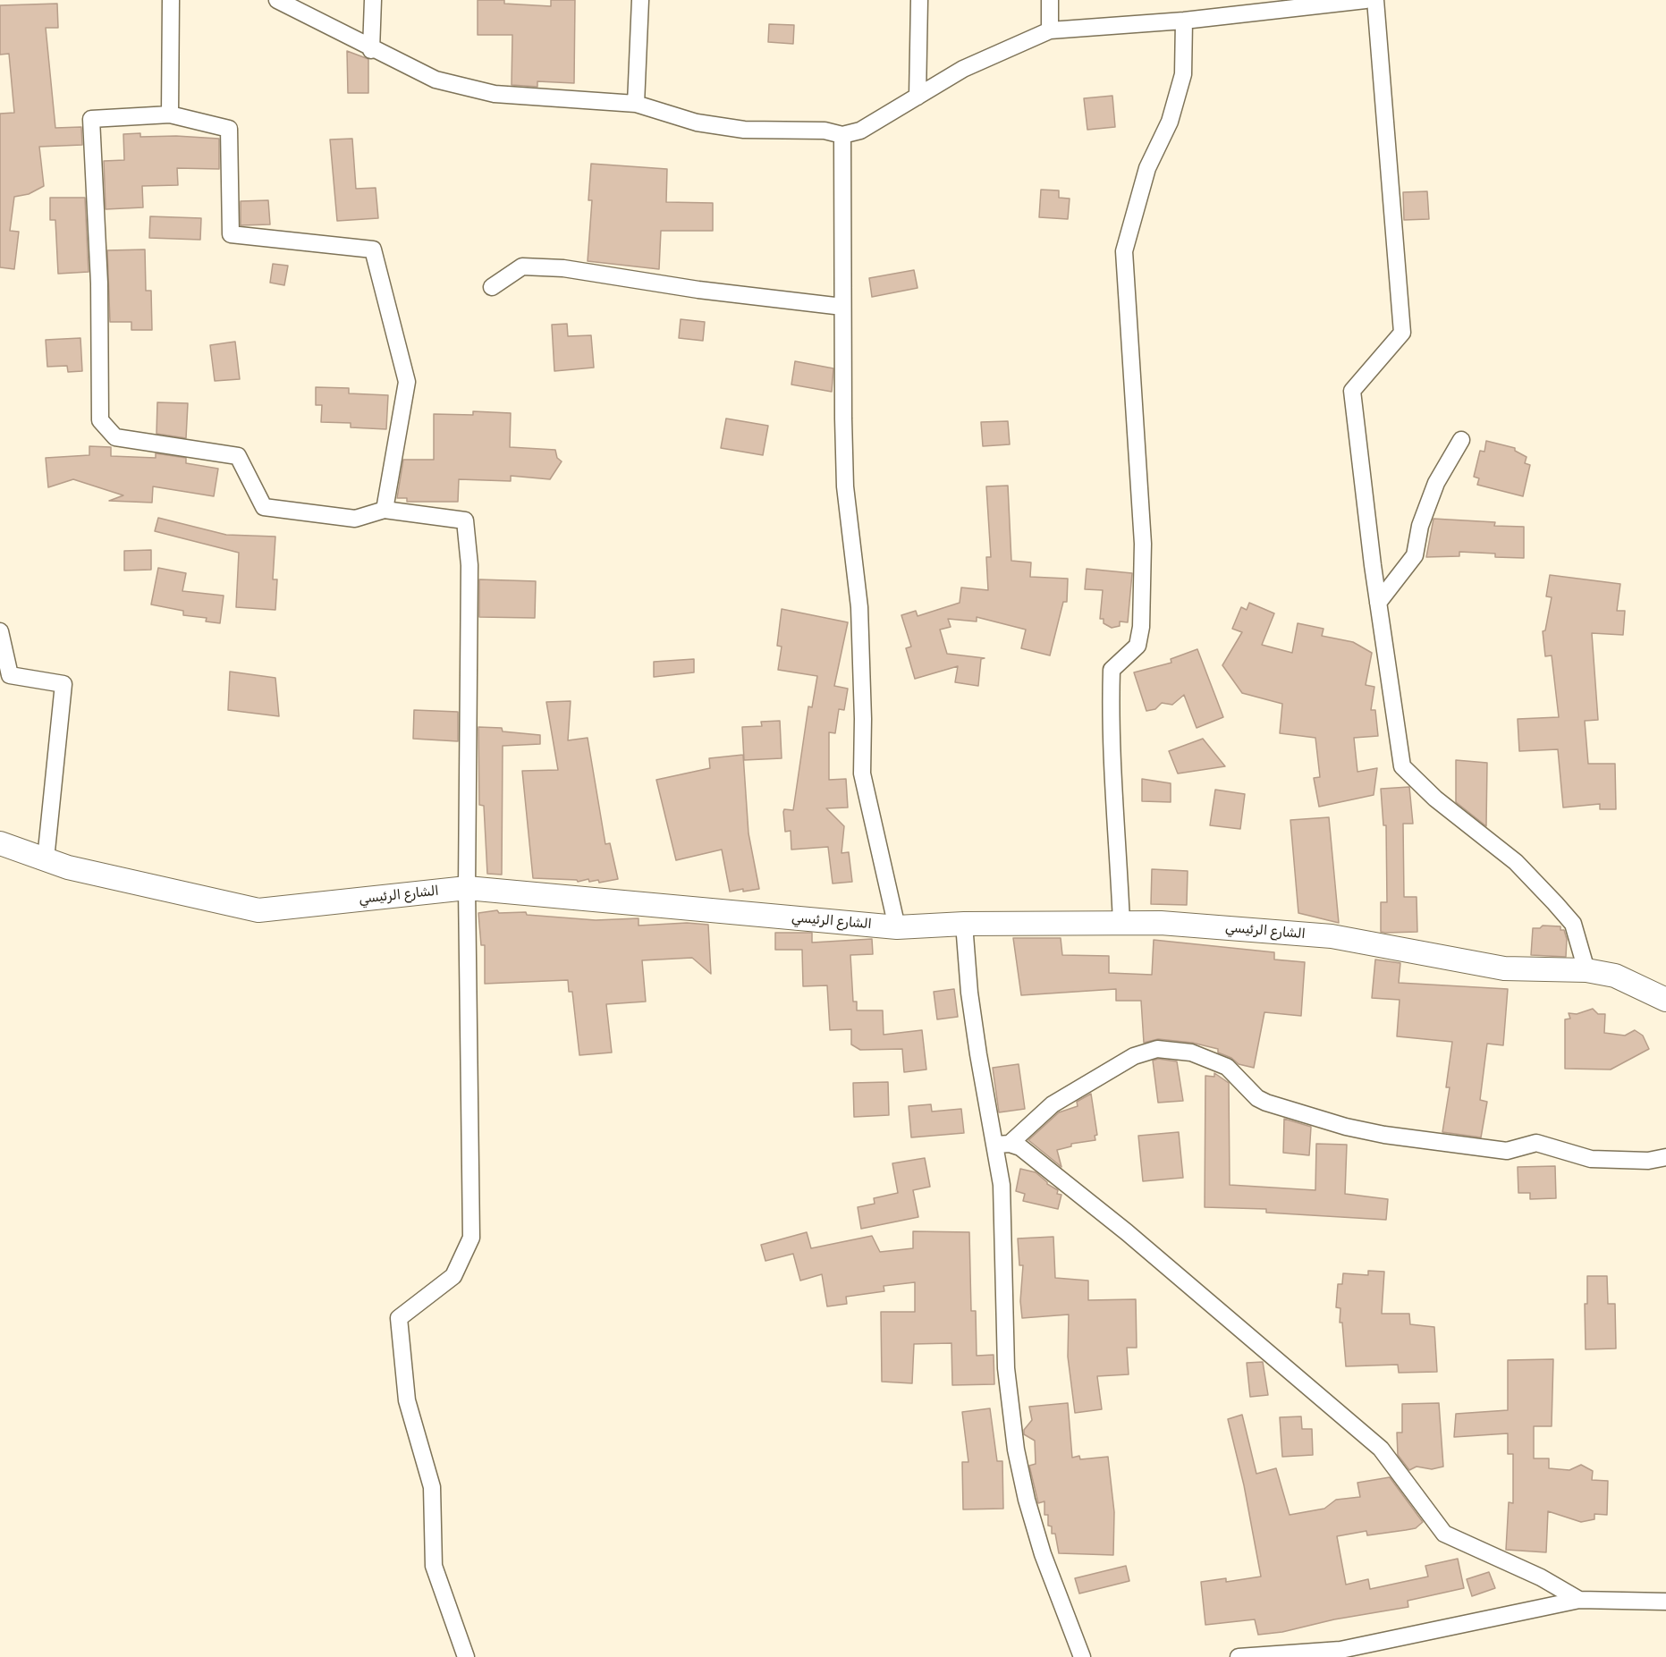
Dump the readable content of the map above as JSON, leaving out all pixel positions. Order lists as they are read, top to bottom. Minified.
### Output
{"streets":{"street":["الشارع الرئيسي"]}}
